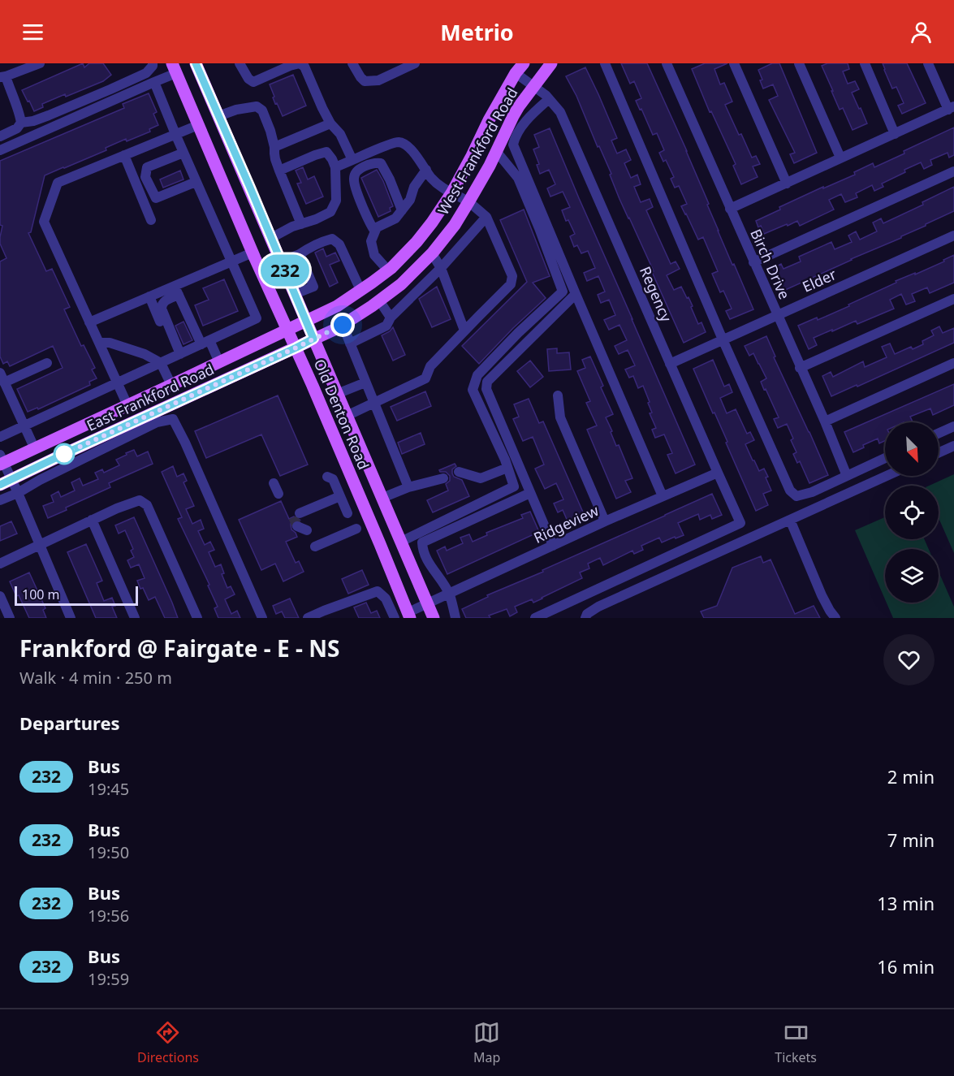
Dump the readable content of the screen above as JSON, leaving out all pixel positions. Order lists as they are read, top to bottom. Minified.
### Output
{"streets":{"main road":["West Frankford Road","East Frankford Road","Old Denton Road"],"street":["Birch Drive","Elder","Regency","Ridgeview"]},"crossings":[["West Frankford Road","Regency"],["West Frankford Road","East Frankford Road"],["West Frankford Road","Old Denton Road"],["Birch Drive","Elder"],["Elder","Regency"],["Regency","Ridgeview"],["East Frankford Road","Old Denton Road"],["Old Denton Road","Ridgeview"]],"lines":["bus line 232"],"scale_bar":"100 m","north":"bottom right","page":{"header":"Metrio","on_map":"232","scale":"100 m","heading":[["Frankford @ Fairgate - E - NS","Walk · 4 min · 250 m"],"Departures"],"list":[{"mark":"232","name":"Bus","note":"19:45","value":"2 min"},{"mark":"232","name":"Bus","note":"19:50","value":"7 min"},{"mark":"232","name":"Bus","note":"19:56","value":"13 min"},{"mark":"232","name":"Bus","note":"19:59","value":"16 min"}],"tabs":["Directions","Map","Tickets"]}}
